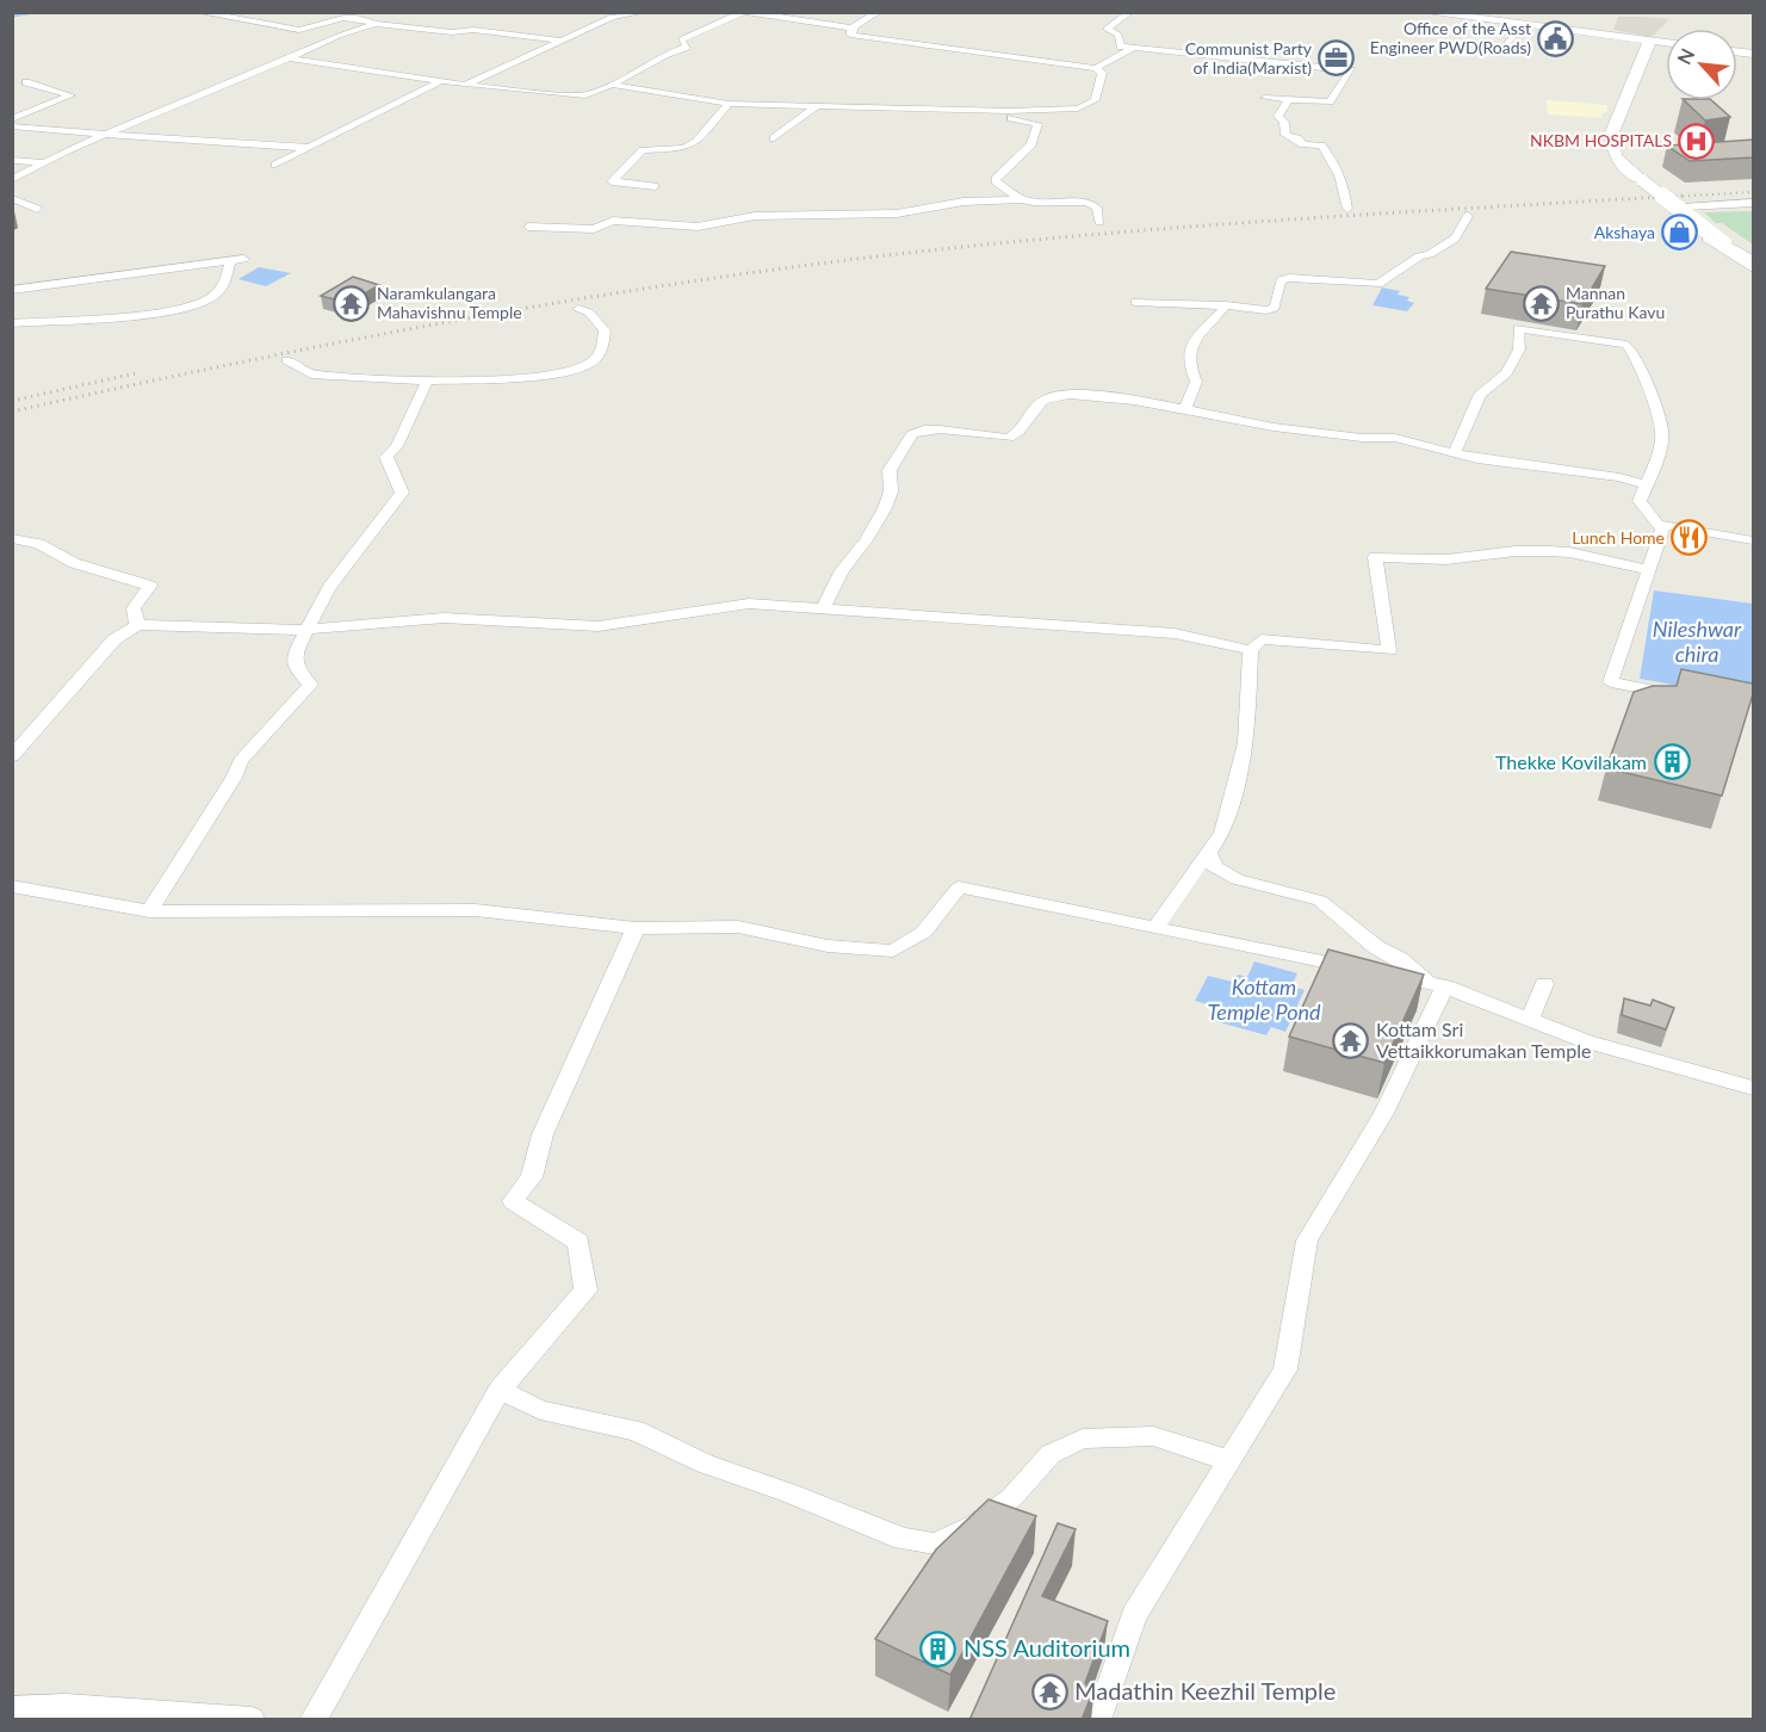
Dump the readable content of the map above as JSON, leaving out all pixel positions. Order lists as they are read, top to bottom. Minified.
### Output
{"water":["Nileshwar chira","Kottam Temple Pond"],"places":{"public building":["Office of the Asst Engineer PWD(Roads)"],"office":["Communist Party of India(Marxist)"],"hospital":["NKBM HOSPITALS"],"shop":["Akshaya"],"temple":["Naramkulangara Mahavishnu Temple","Mannan Purathu Kavu","Kottam Sri Vettaikkorumakan Temple","Madathin Keezhil Temple"],"restaurant":["Lunch Home"],"building":["Thekke Kovilakam","NSS Auditorium"]},"north":"top left"}
